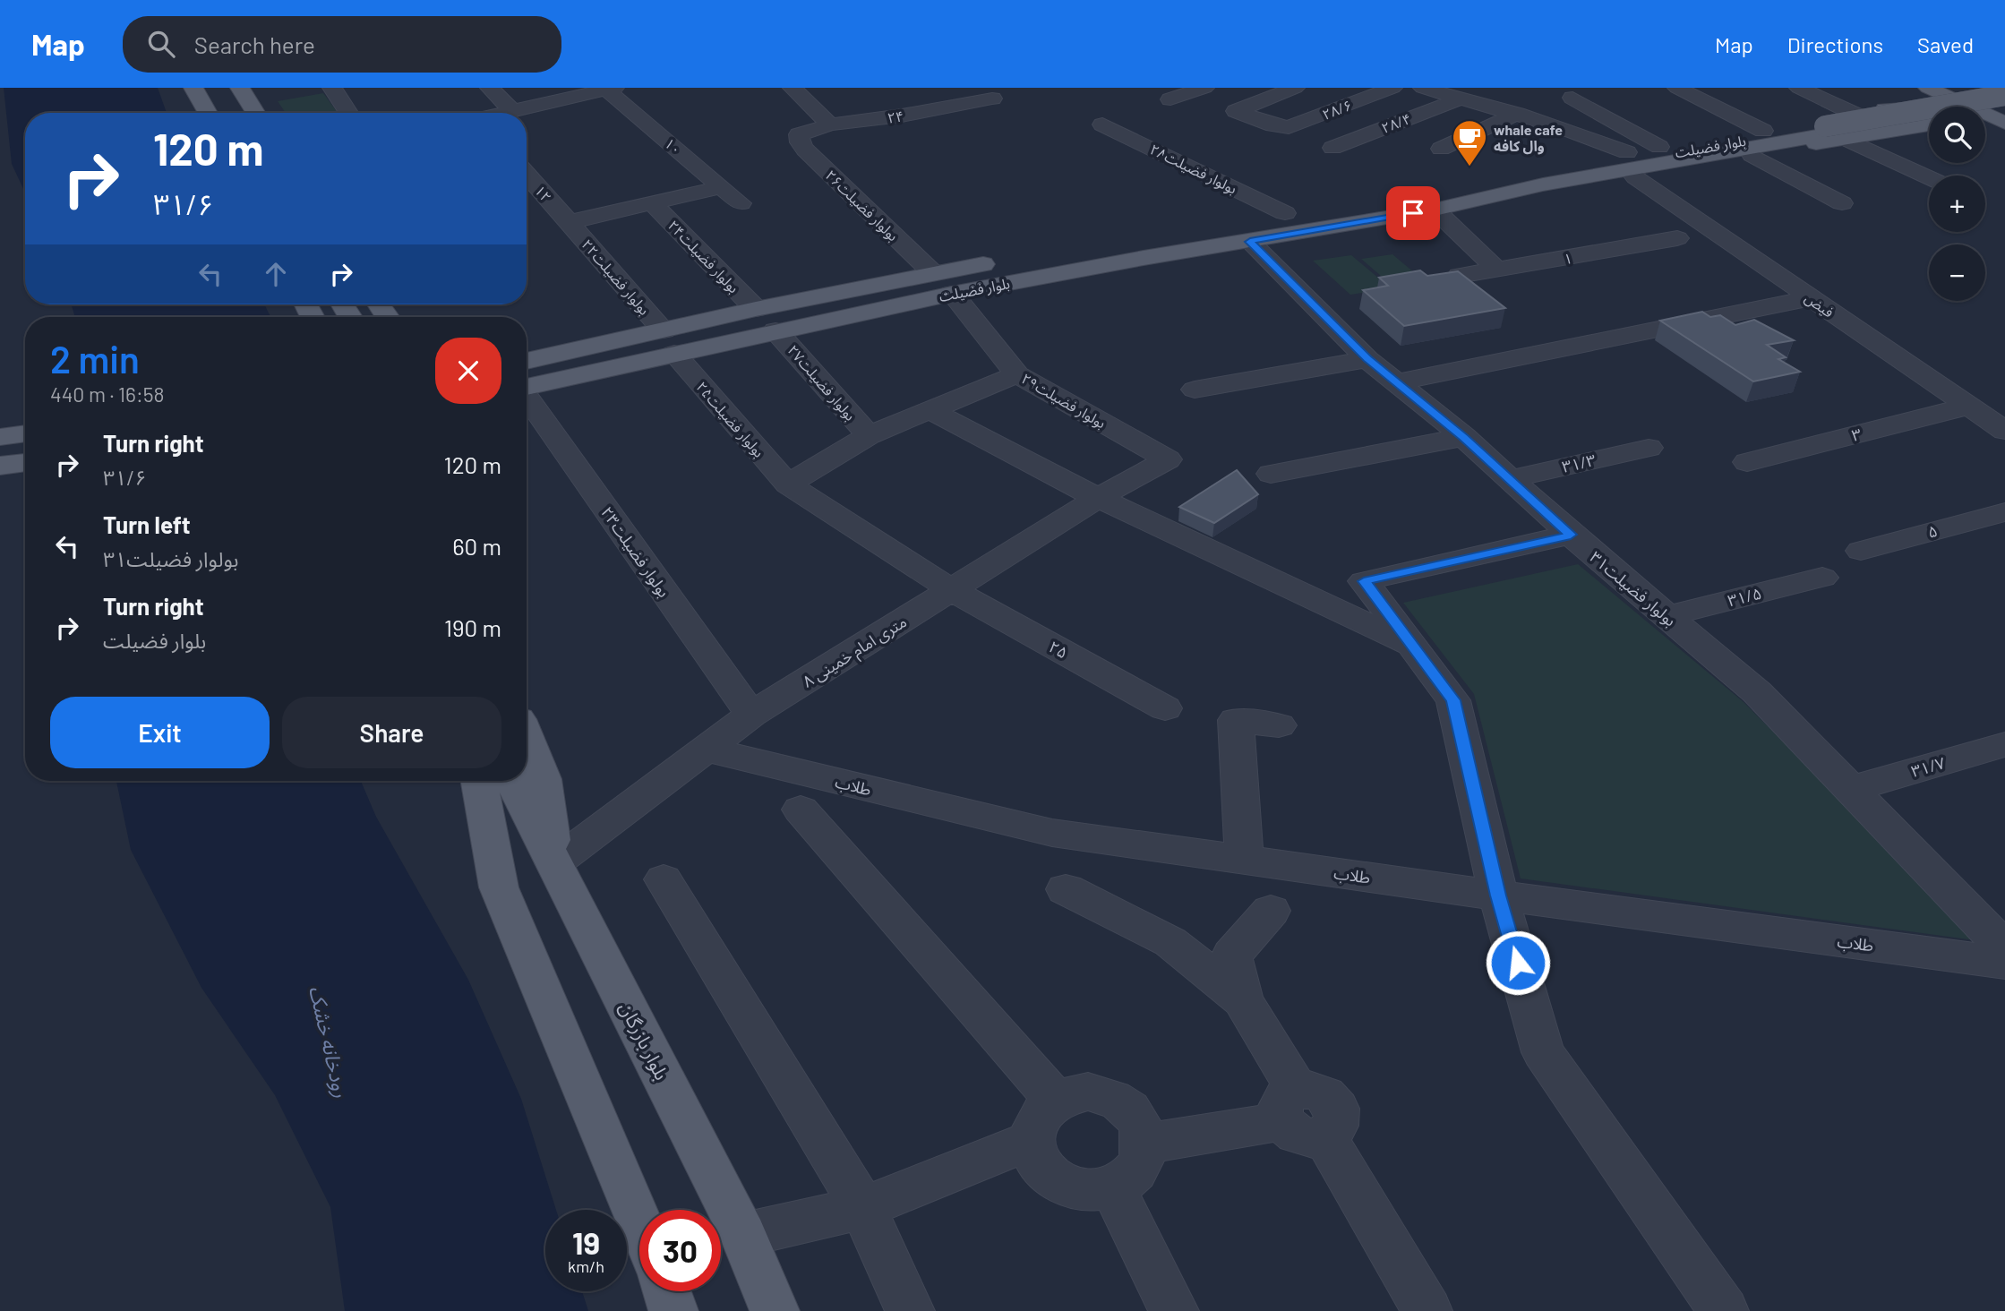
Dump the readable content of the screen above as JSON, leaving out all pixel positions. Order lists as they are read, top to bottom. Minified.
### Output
{"streets":{"main road":["بلوار فضیلت","بلوار بازرگان"],"street":["۲۸/۶","۲۴","۲۸/۴","۱۰","بولوار فضیلت۲۸","۱۲","بولوار فضیلت۲۶","بولوار فضیلت۲۴","۱","بولوار فضیلت۲۲","فیض","بولوار فضیلت۲۷","بولوار فضیلت۲۹","بولوار فضیلت۲۵","۳","۳۱/۳","۵","بولوار فضیلت۲۳","بولوار فضیلت۳۱","۳۱/۵","۲۵","۸ متری امام خمینی","۳۱/۷","طلاب"]},"crossings":[["۲۴","بولوار فضیلت۲۶"],["بلوار فضیلت","بولوار فضیلت۲۸"],["بلوار فضیلت","بولوار فضیلت۲۶"],["بلوار فضیلت","بولوار فضیلت۲۴"],["بلوار فضیلت","بولوار فضیلت۲۲"],["بلوار فضیلت","فیض"],["بلوار فضیلت","بولوار فضیلت۲۷"],["بلوار فضیلت","بولوار فضیلت۲۹"],["بلوار فضیلت","بولوار فضیلت۲۵"],["بلوار فضیلت","بولوار فضیلت۳۱"],["۱۲","بولوار فضیلت۲۲"],["بولوار فضیلت۲۲","بولوار فضیلت۲۵"],["فیض","۳"],["بولوار فضیلت۲۹","۸ متری امام خمینی"],["بولوار فضیلت۲۵","۲۵"],["بولوار فضیلت۲۵","۸ متری امام خمینی"],["۳۱/۳","بولوار فضیلت۳۱"],["بولوار فضیلت۲۳","۸ متری امام خمینی"],["بولوار فضیلت۳۱","۳۱/۵"],["بولوار فضیلت۳۱","۳۱/۷"],["۲۵","۸ متری امام خمینی"],["۸ متری امام خمینی","طلاب"],["۸ متری امام خمینی","بلوار بازرگان"]],"water":["رودخانه خشک"],"places":{"cafe":["whale cafe وال کافه"]},"page":{"header":"Map","search":"Search here","nav":["Map","Directions","Saved"],"map_buttons":["+","−"],"turn":["120 m","۳۱/۶"],"heading":["2 min","440 m · 16:58"],"list":[{"name":"Turn right","note":"۳۱/۶","value":"120 m"},{"name":"Turn left","note":"بولوار فضیلت۳۱","value":"60 m"},{"name":"Turn right","note":"بلوار فضیلت","value":"190 m"}],"buttons":["Exit","Share"],"speed":"19 km/h","limit":"30"}}
